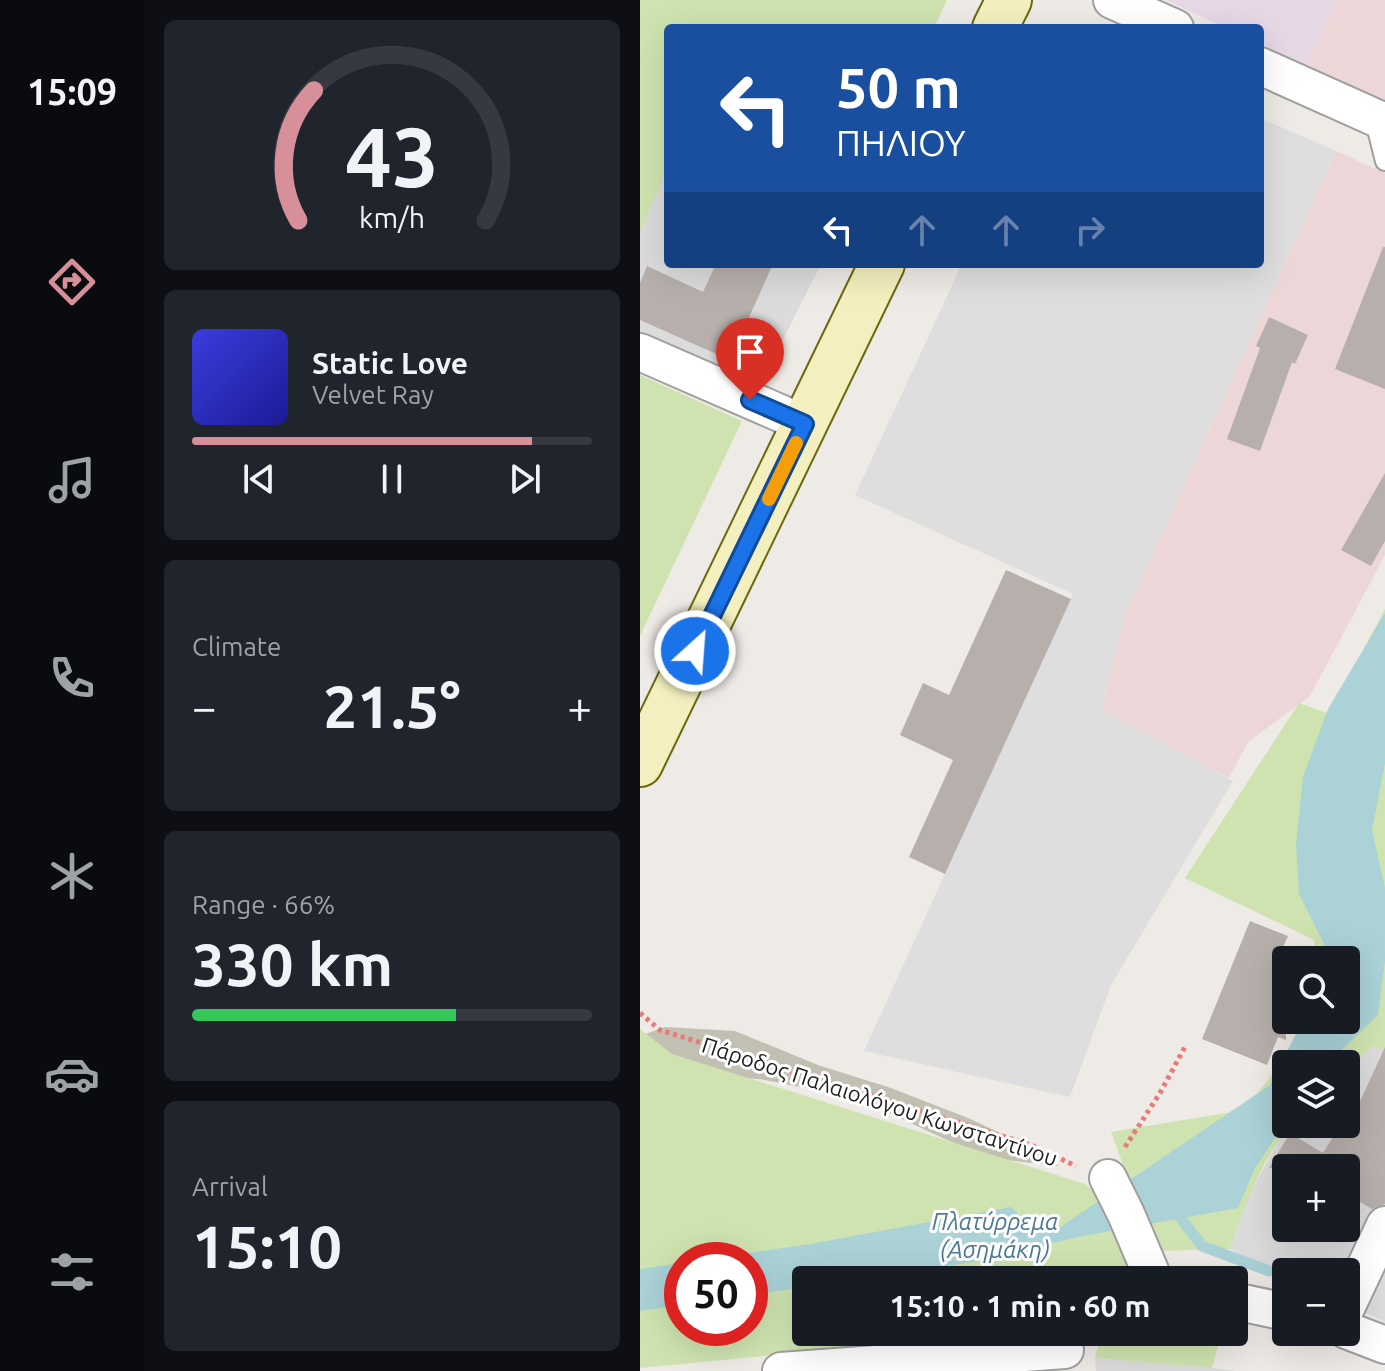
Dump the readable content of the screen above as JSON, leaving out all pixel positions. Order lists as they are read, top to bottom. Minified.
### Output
{"streets":{"path":["Πάροδος Παλαιολόγου Κωνσταντίνου"]},"water":["Πλατύρρεμα (Ασημάκη)"],"page":{"tabs":"15:09","turn":["50 m","ΠΗΛΙΟΥ"],"song":["Static Love","Velvet Ray"],"tile":["Climate",["Range · 66%","330 km"],["Arrival","15:10"]],"heat":["−","21.5°","+"],"map_buttons":["+","−"],"limit":"50","trip":"15:10 · 1 min · 60 m","gauge":["43","km/h"]}}
